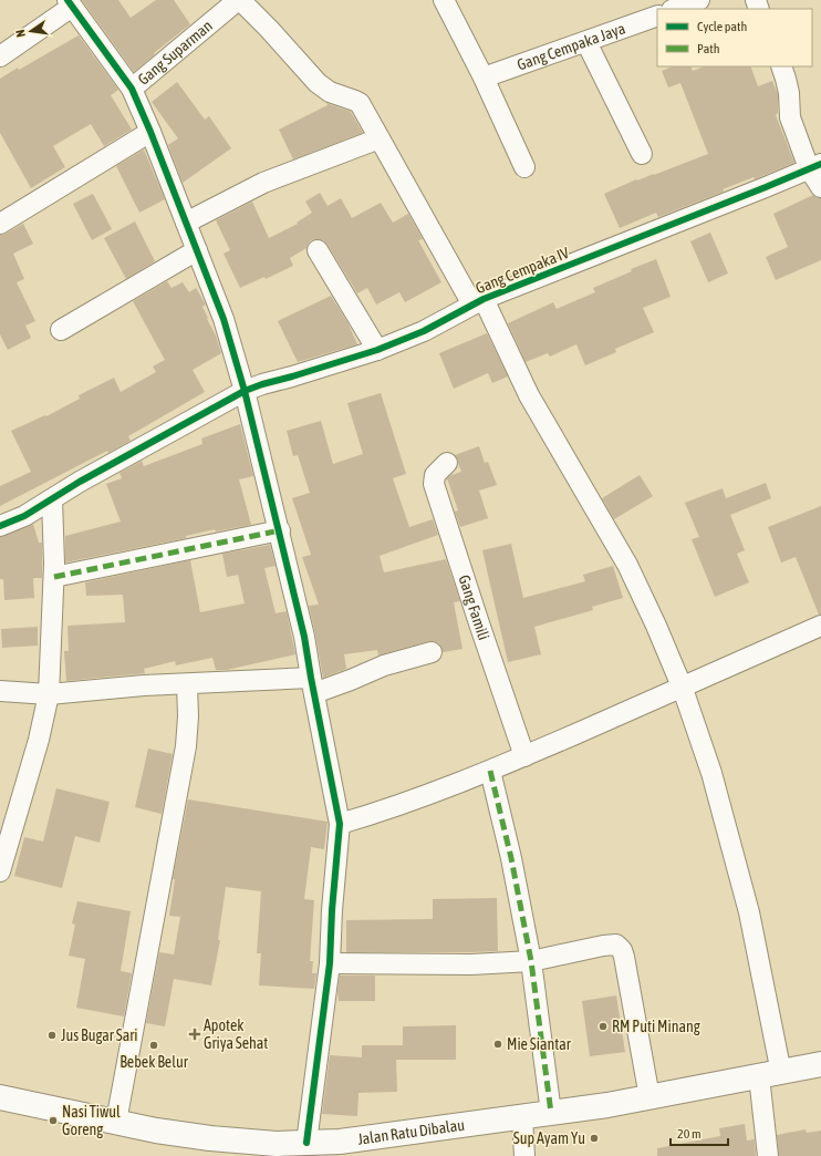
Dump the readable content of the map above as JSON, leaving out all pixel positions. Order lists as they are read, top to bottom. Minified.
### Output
{"streets":{"main road":["Jalan Ratu Dibalau"],"street":["Gang Cempaka Jaya","Gang Suparman","Gang Cempaka IV","Gang Famili"]},"places":{"other":["RM Puti Minang","Jus Bugar Sari","Mie Siantar","Bebek Belur","Nasi Tiwul Goreng","Sup Ayam Yu"],"health":["Apotek Griya Sehat"]},"legend":["Cycle path","Path"],"scale_bar":"20 m","north":"left"}
